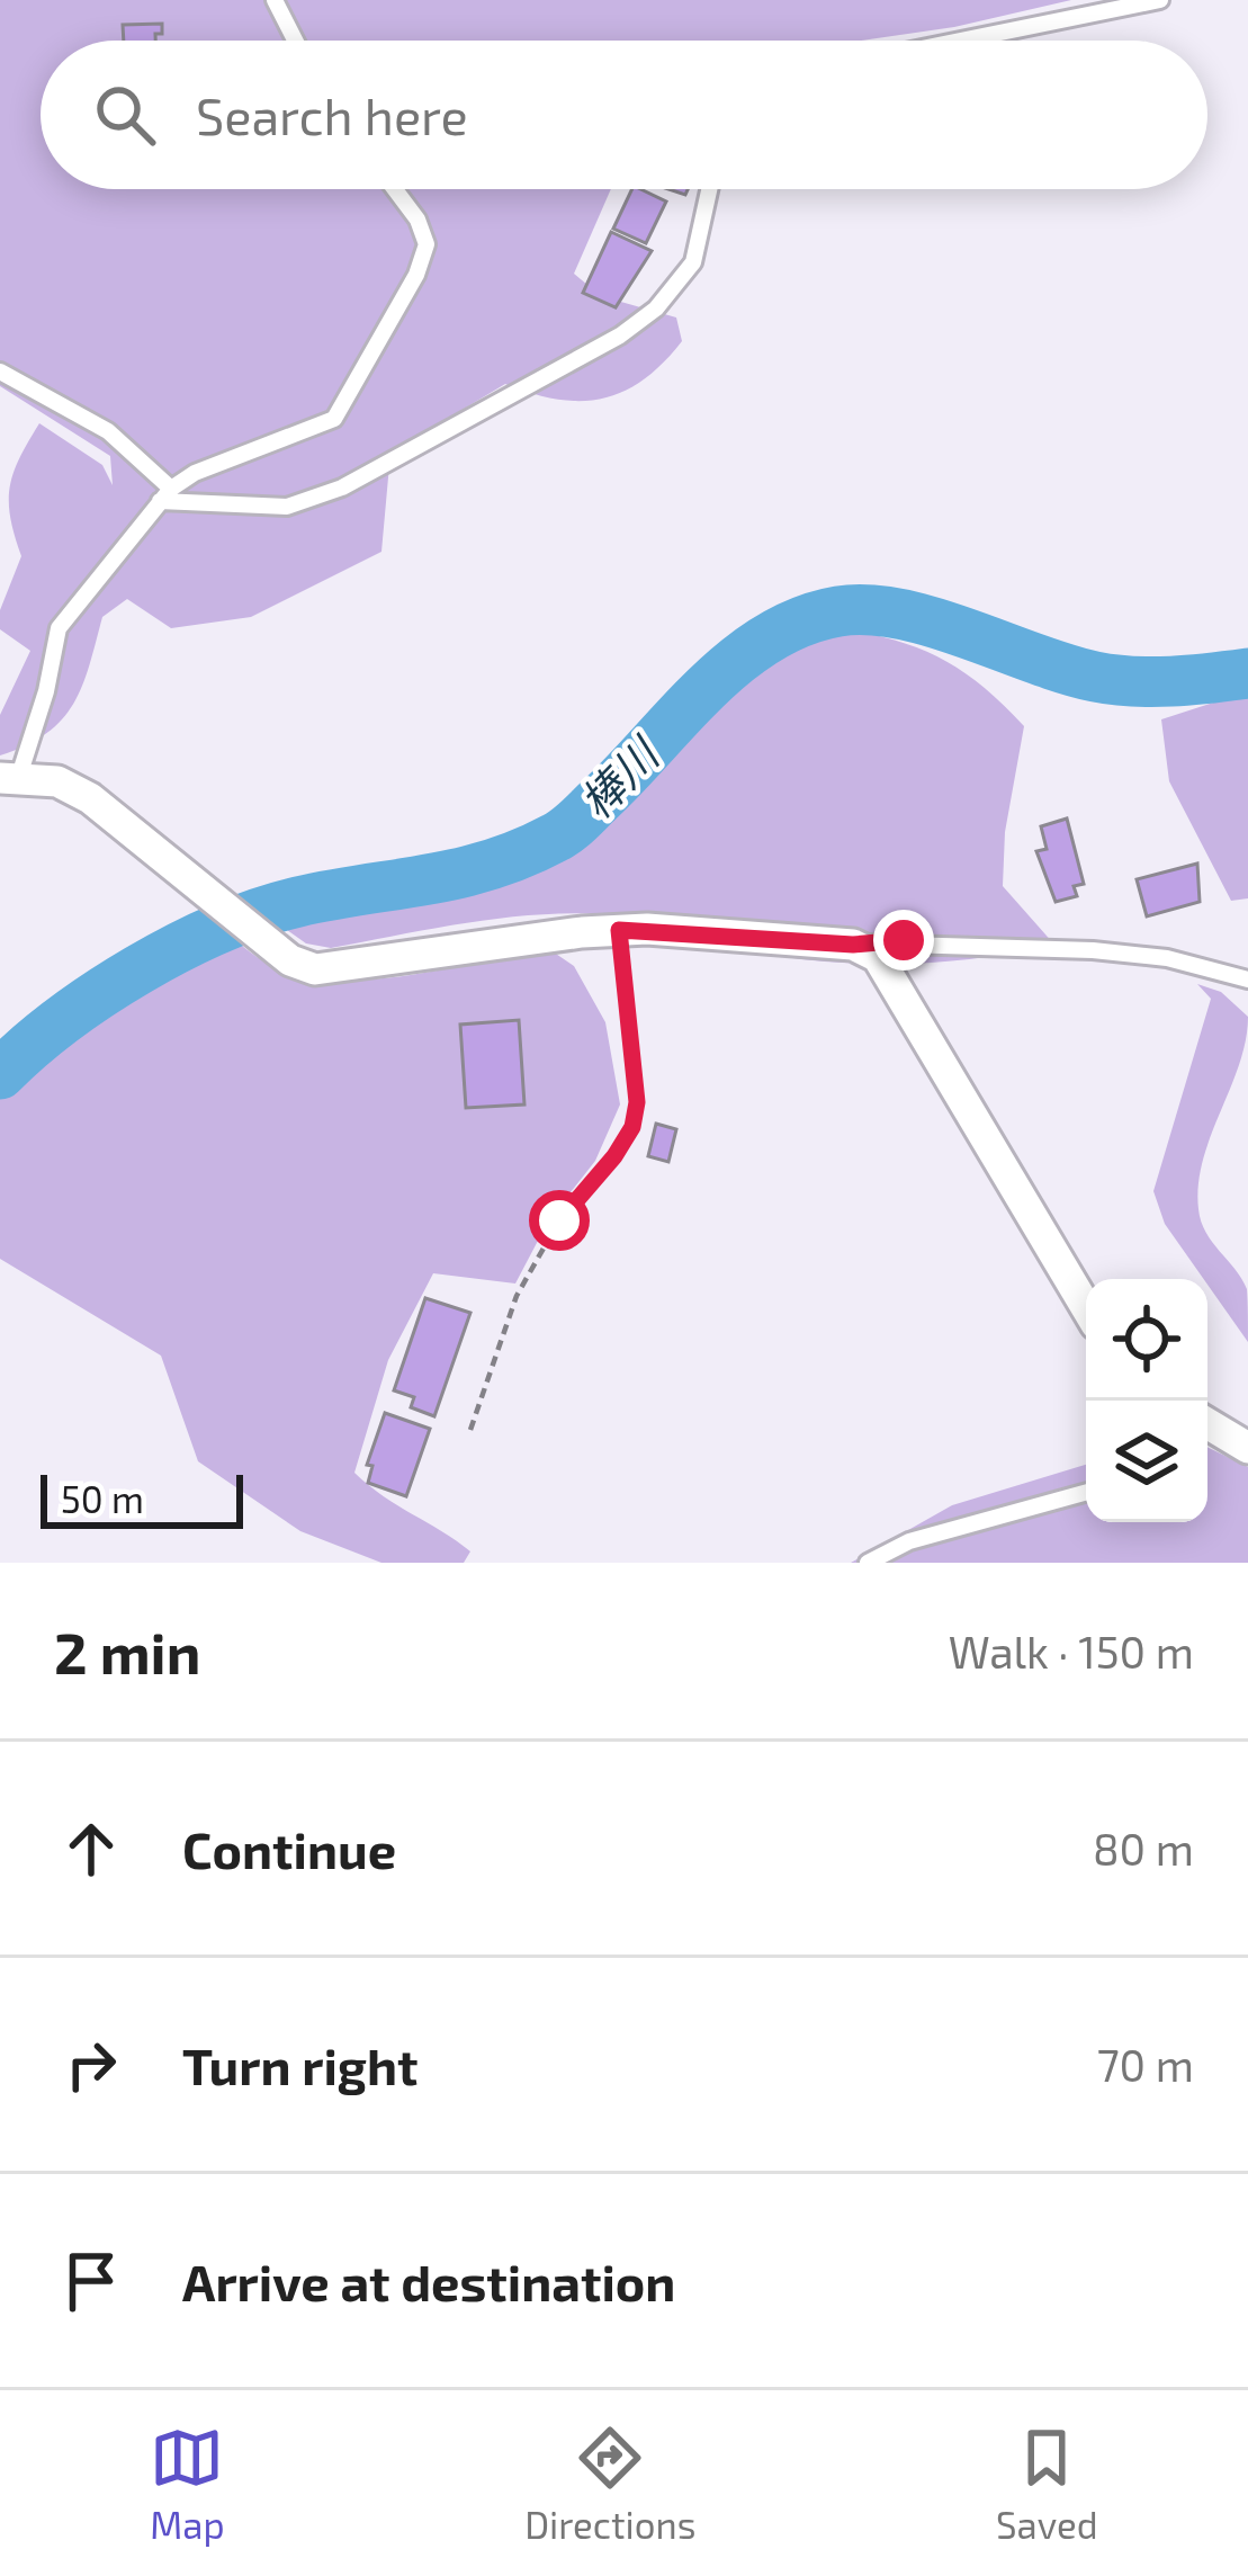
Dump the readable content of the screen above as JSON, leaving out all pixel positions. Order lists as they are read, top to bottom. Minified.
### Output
{"water":["棒川"],"scale_bar":"50 m","page":{"search":"Search here","scale":"50 m","heading":["2 min","Walk · 150 m"],"list":[["Continue","80 m"],["Turn right","70 m"],"Arrive at destination"],"nav":["Map","Directions","Saved"]}}
